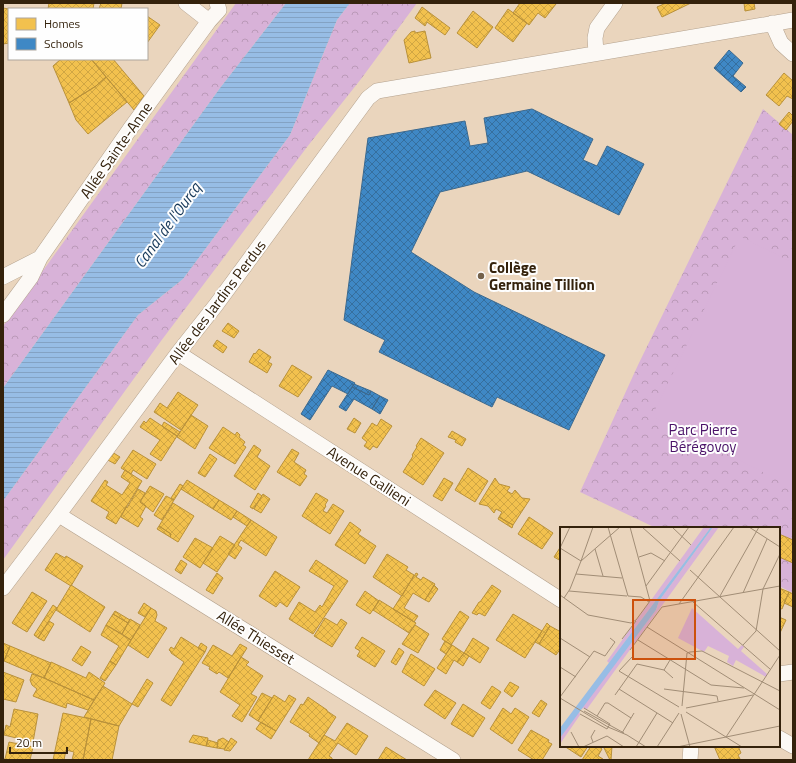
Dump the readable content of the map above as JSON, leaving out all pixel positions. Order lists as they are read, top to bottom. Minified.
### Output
{"streets":{"street":["Allée Sainte-Anne","Allée des Jardins Perdus","Avenue Gallieni","Allée Thiesset"]},"crossings":[["Allée des Jardins Perdus","Avenue Gallieni"],["Allée des Jardins Perdus","Allée Thiesset"]],"water":["Canal de l'Ourcq"],"parks":["Parc Pierre Bérégovoy"],"places":["Collège Germaine Tillion"],"legend":["Homes","Schools"],"scale_bar":"20 m"}
